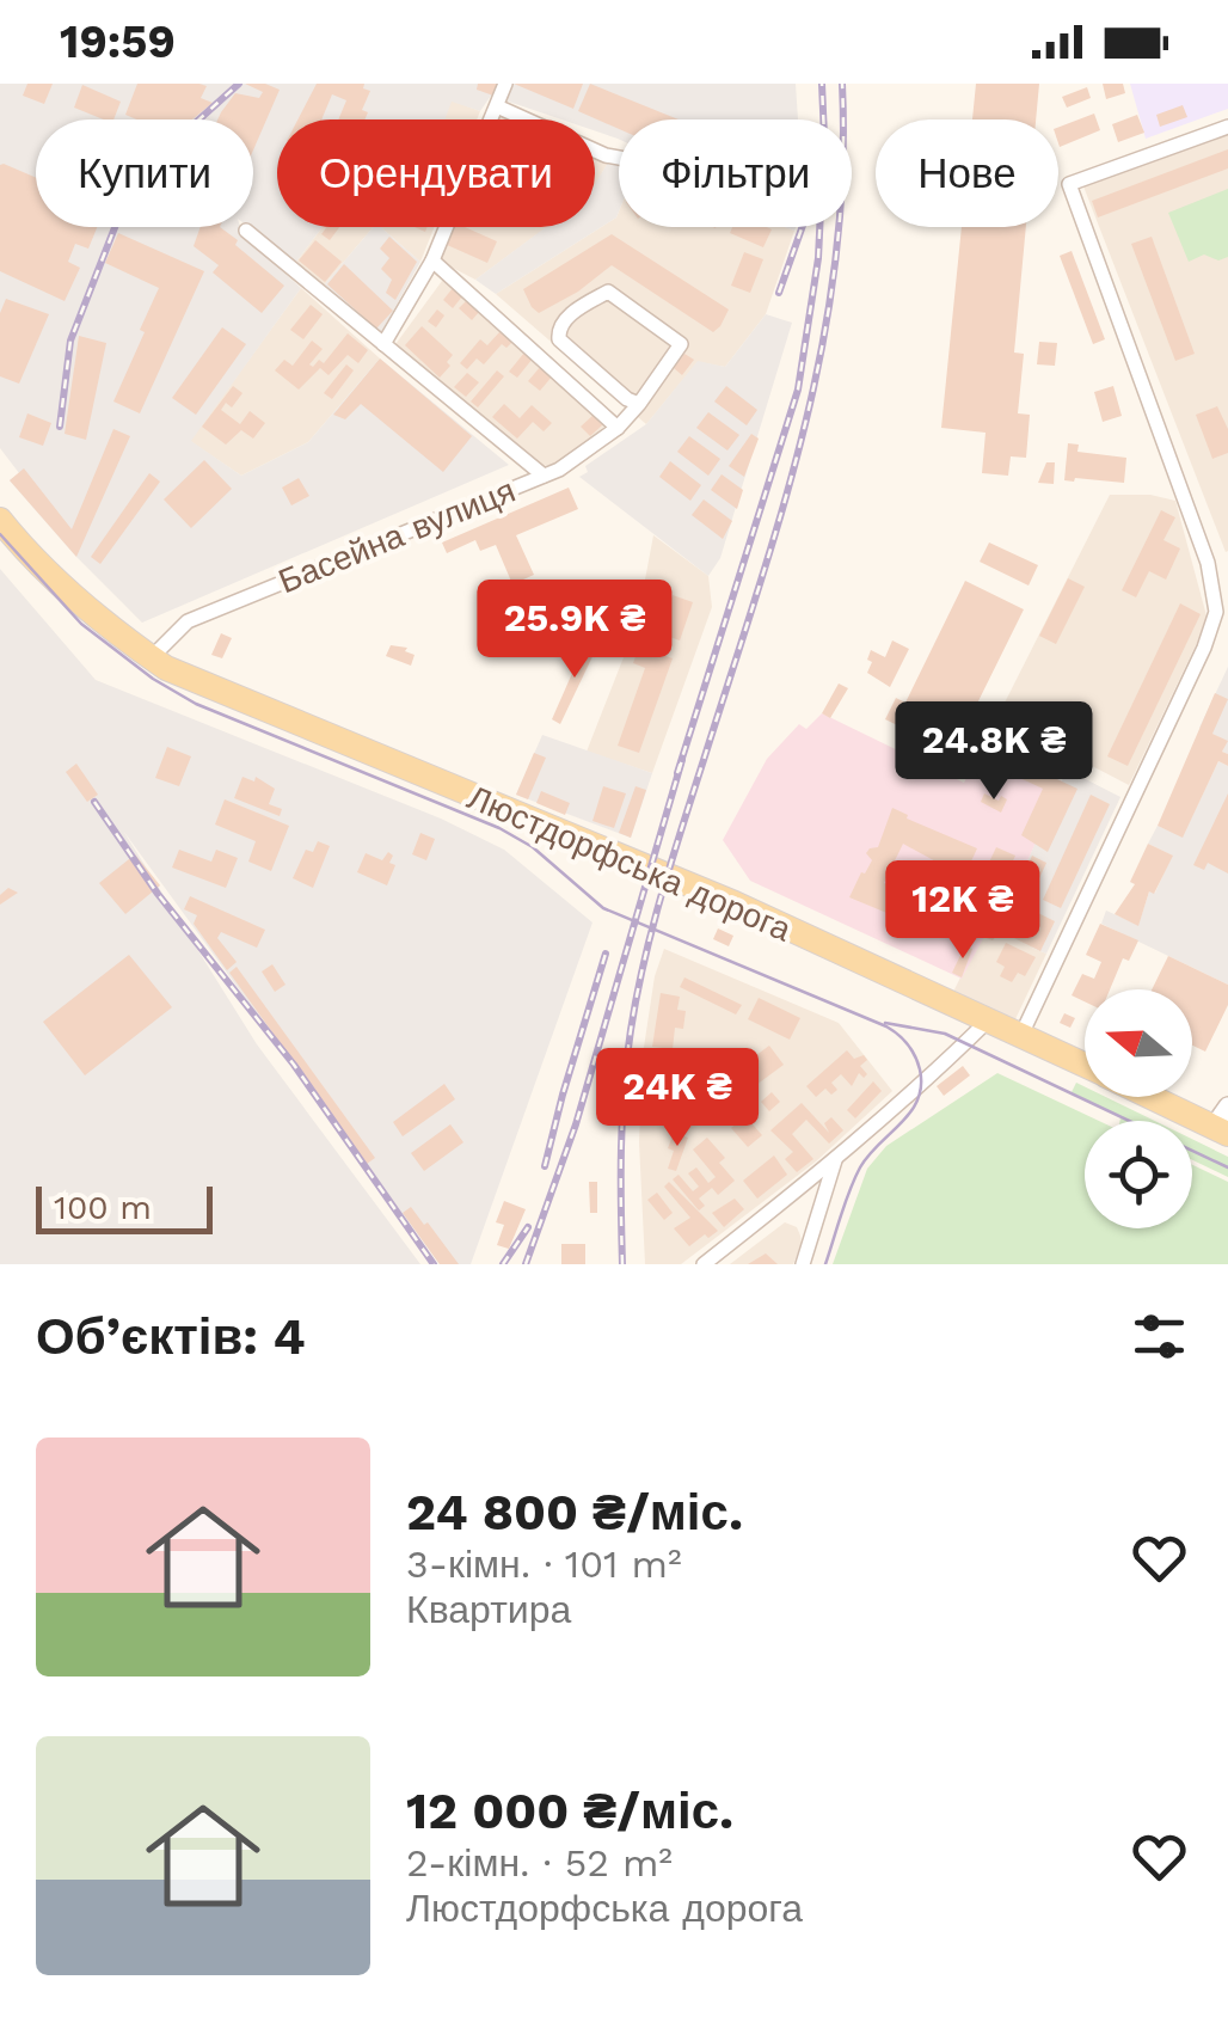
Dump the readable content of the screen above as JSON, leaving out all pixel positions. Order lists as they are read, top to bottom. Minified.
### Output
{"streets":{"main road":["Люстдорфська дорога"],"street":["Басейна вулиця"]},"crossings":[["Басейна вулиця","Люстдорфська дорога"]],"scale_bar":"100 m","north":"left","page":{"status":"19:59","chip":["Купити","Орендувати","Фільтри","Нове"],"price":["25.9K ₴","24.8K ₴","12K ₴","24K ₴"],"scale":"100 m","heading":"Об’єктів: 4","list":[{"name":"24 800 ₴/міс.","note":"3-кімн. · 101 m² · Квартира"},{"name":"12 000 ₴/міс.","note":"2-кімн. · 52 m² · Люстдорфська дорога"}]}}
